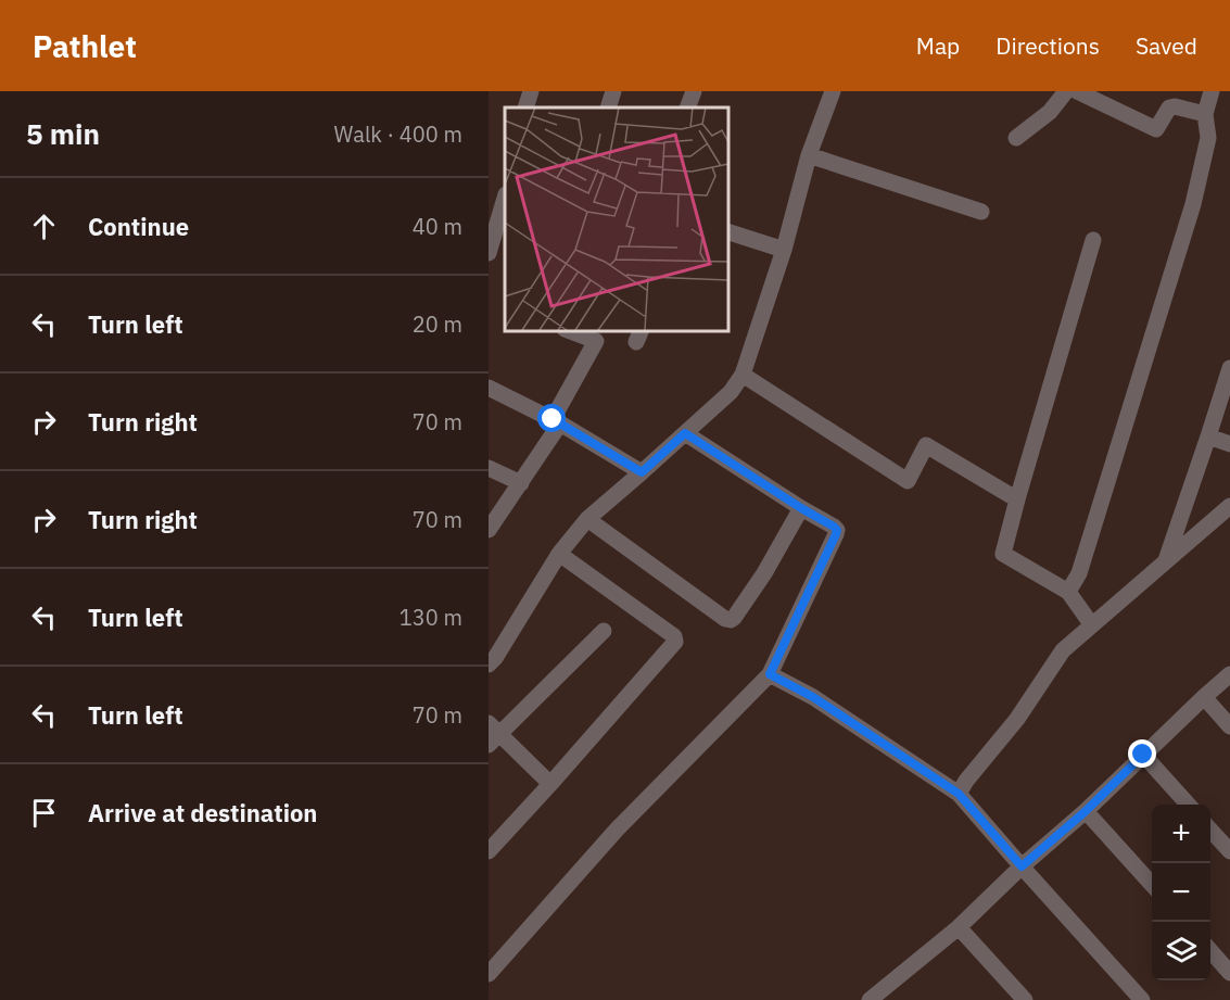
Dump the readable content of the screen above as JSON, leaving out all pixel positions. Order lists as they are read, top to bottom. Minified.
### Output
{"page":{"header":"Pathlet","nav":["Map","Directions","Saved"],"heading":["5 min","Walk · 400 m"],"list":[["Continue","40 m"],["Turn left","20 m"],["Turn right","70 m"],["Turn right","70 m"],["Turn left","130 m"],["Turn left","70 m"],"Arrive at destination"],"map_buttons":["+","−"]}}
